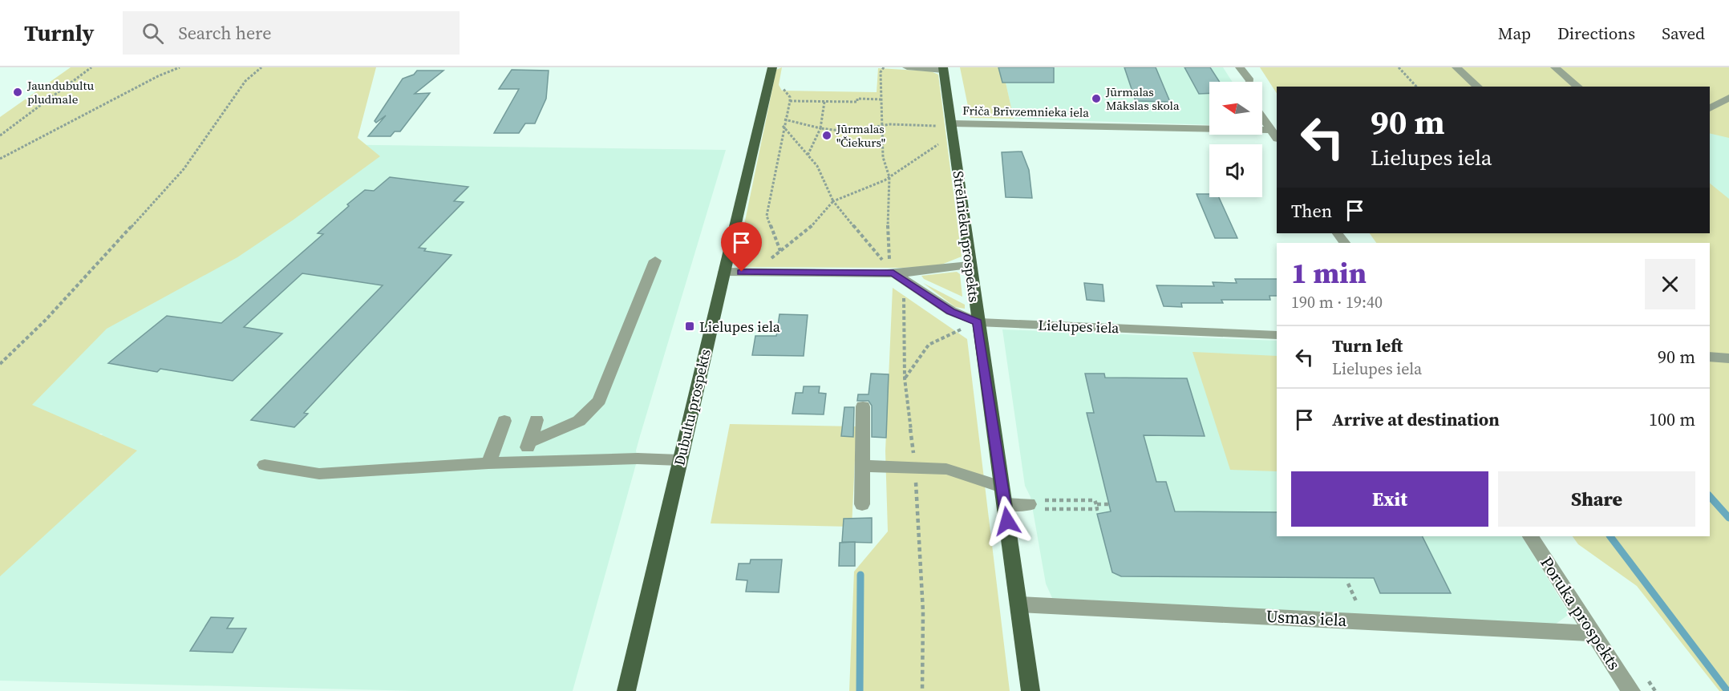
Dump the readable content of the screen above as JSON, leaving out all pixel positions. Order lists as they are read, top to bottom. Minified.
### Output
{"streets":{"main road":["Strēlnieku prospekts","Dubultu prospekts"],"street":["Friča Brīvzemnieka iela","Lielupes iela","Poruka prospekts","Usmas iela"]},"crossings":[["Friča Brīvzemnieka iela","Strēlnieku prospekts"],["Strēlnieku prospekts","Lielupes iela"],["Strēlnieku prospekts","Usmas iela"],["Poruka prospekts","Usmas iela"]],"places":{"other":["Jaundubultu pludmale","Jūrmalas Mākslas skola","Jūrmalas \"Čiekurs\""],"transit":["Lielupes iela"]},"north":"left","page":{"header":"Turnly","search":"Search here","nav":["Map","Directions","Saved"],"turn":["90 m","Lielupes iela"],"then":"Then","heading":["1 min","190 m · 19:40"],"list":[{"name":"Turn left","note":"Lielupes iela","value":"90 m"},{"name":"Arrive at destination","value":"100 m"}],"buttons":["Exit","Share"]}}
